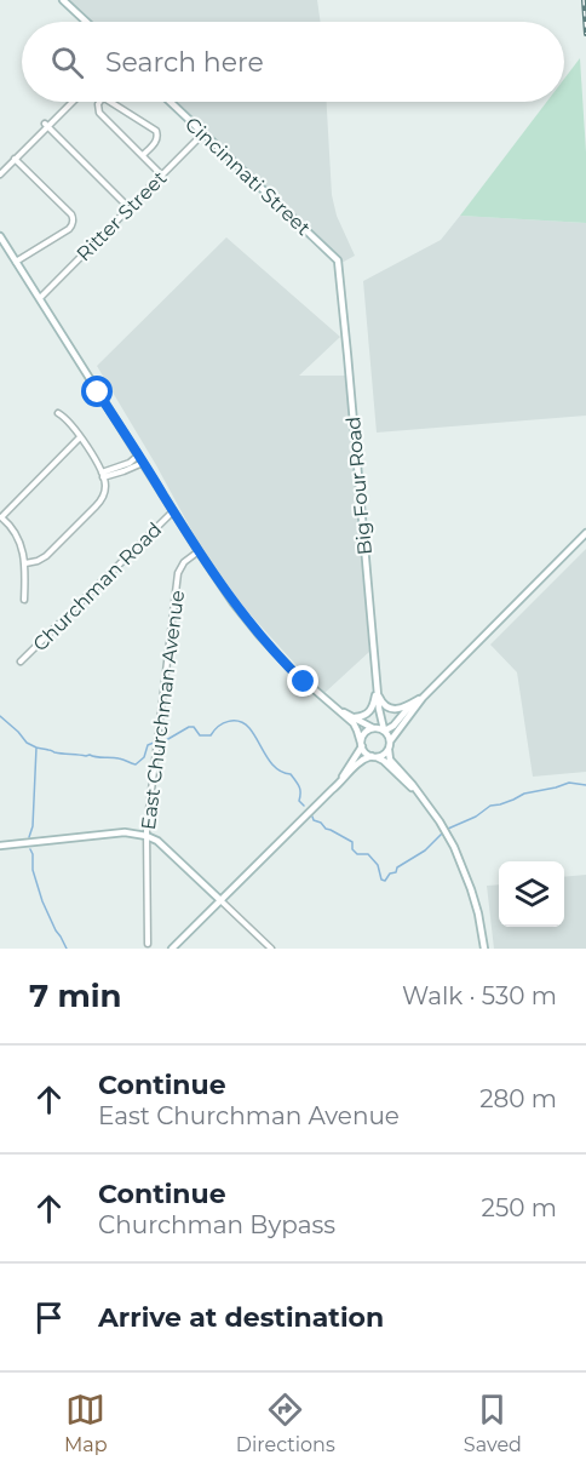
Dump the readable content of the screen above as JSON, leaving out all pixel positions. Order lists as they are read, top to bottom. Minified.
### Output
{"streets":{"street":["Cincinnati Street","Ritter Street","Big Four Road","Churchman Road","East Churchman Avenue"]},"crossings":[["Cincinnati Street","Ritter Street"],["Cincinnati Street","Big Four Road"]],"page":{"search":"Search here","heading":["7 min","Walk · 530 m"],"list":[["Continue","East Churchman Avenue","280 m"],["Continue","Churchman Bypass","250 m"],"Arrive at destination"],"nav":["Map","Directions","Saved"]}}
